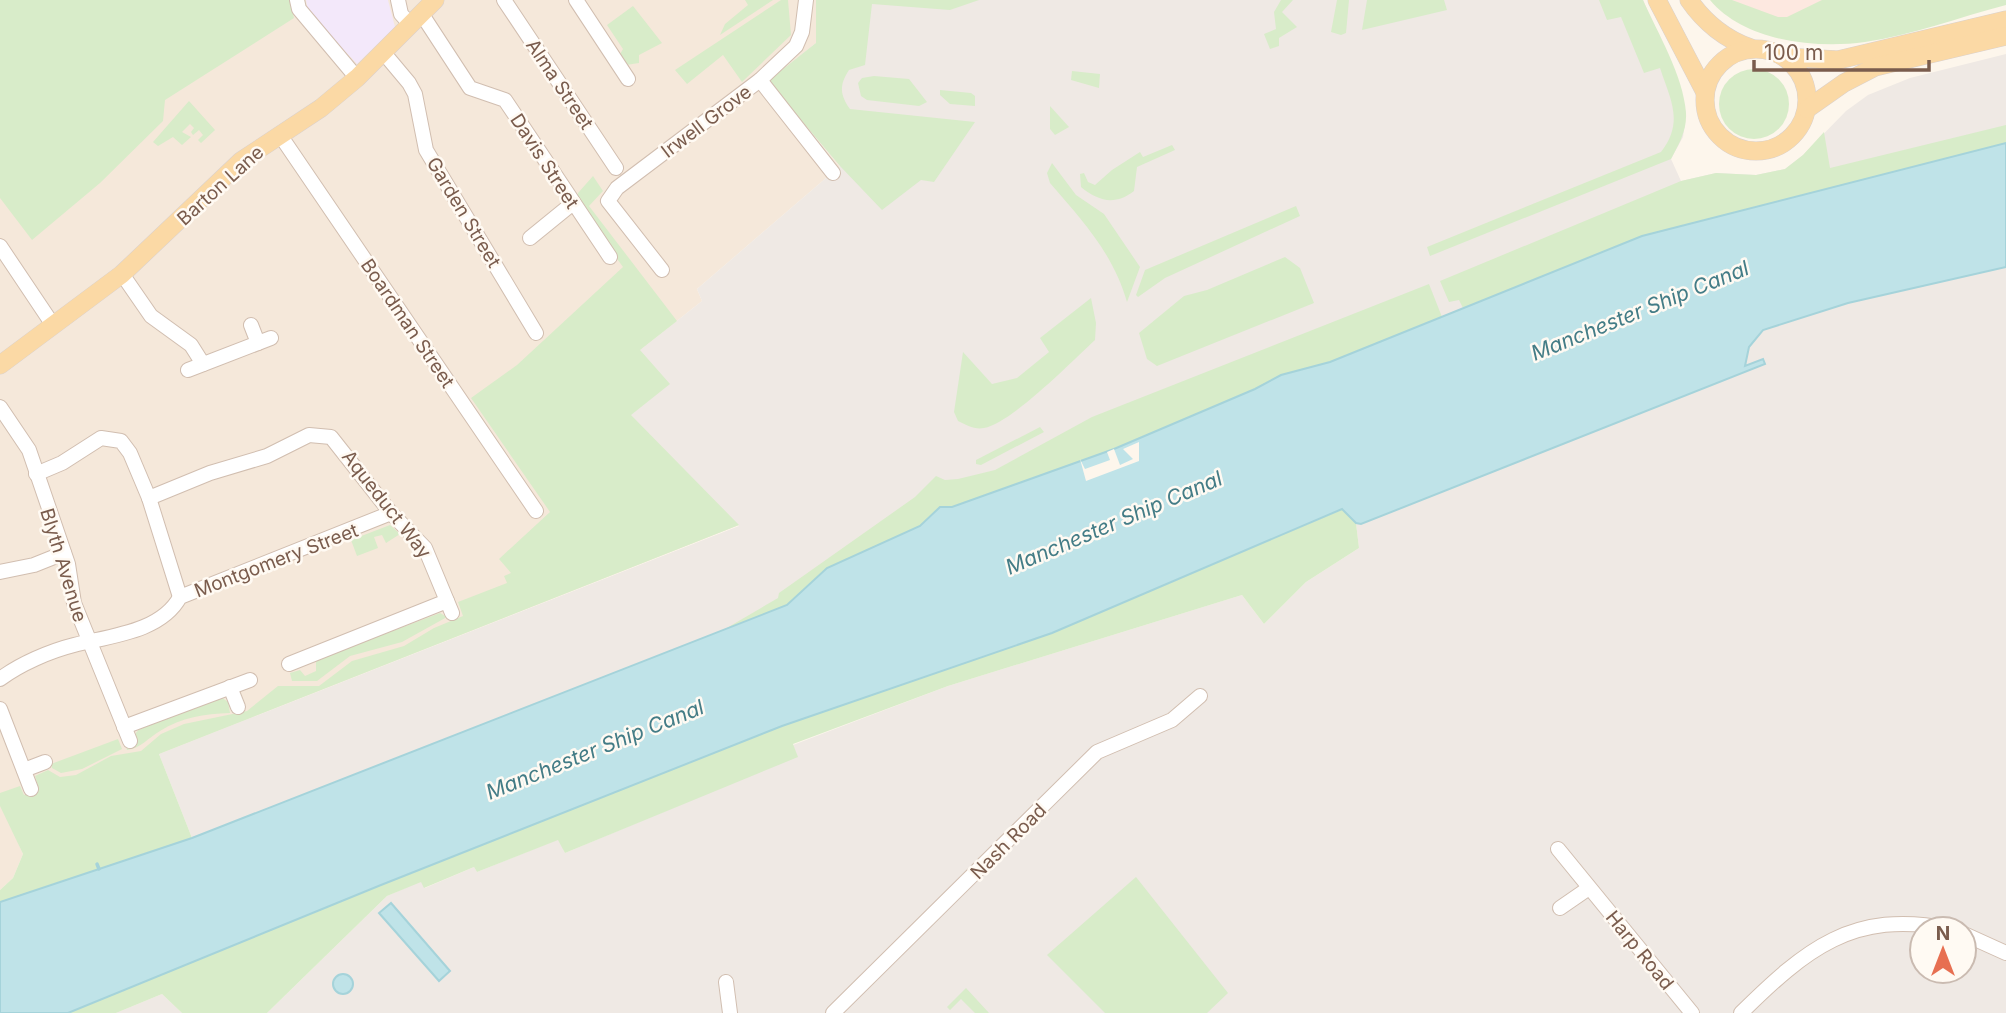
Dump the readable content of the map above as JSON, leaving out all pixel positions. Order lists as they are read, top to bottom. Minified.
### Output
{"streets":{"main road":["Barton Lane"],"street":["Alma Street","Irwell Grove","Davis Street","Garden Street","Boardman Street","Aqueduct Way","Montgomery Street","Blyth Avenue","Nash Road","Harp Road"]},"crossings":[["Davis Street","Barton Lane"],["Barton Lane","Garden Street"],["Barton Lane","Boardman Street"],["Aqueduct Way","Montgomery Street"],["Montgomery Street","Blyth Avenue"]],"water":["Manchester Ship Canal"],"scale_bar":"100 m","north":"top"}
